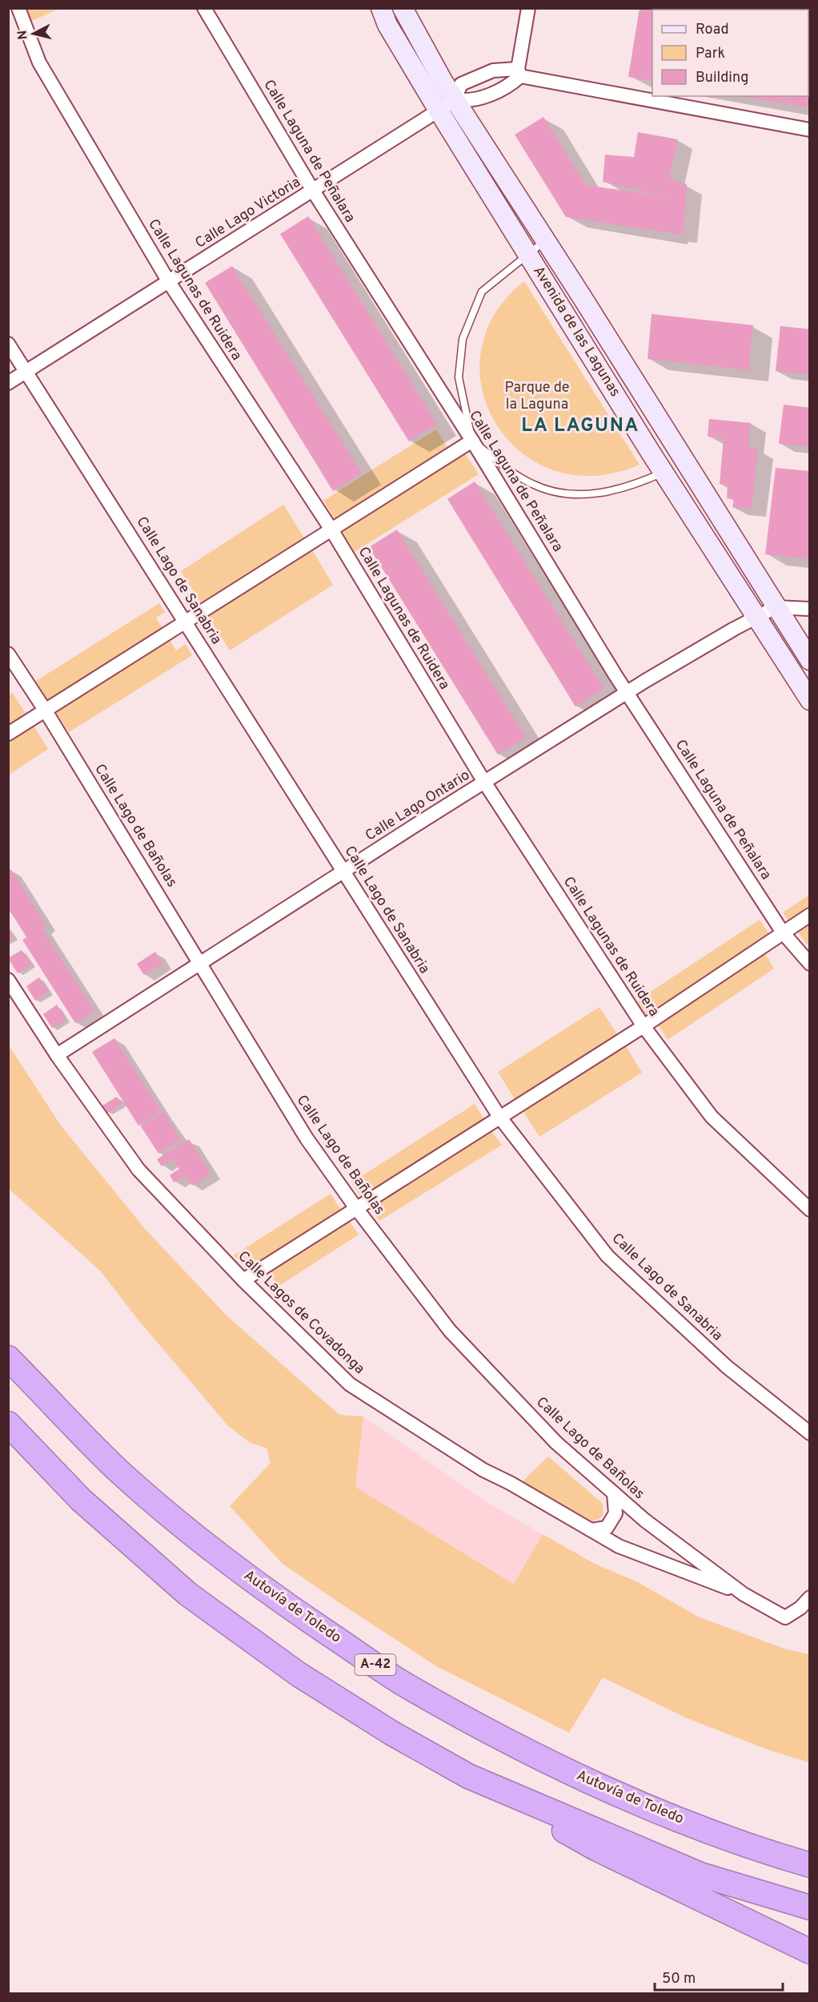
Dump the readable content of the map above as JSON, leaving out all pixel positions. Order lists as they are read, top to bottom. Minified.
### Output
{"streets":{"highway":["Autovía de Toledo","A-42"],"main road":["Avenida de las Lagunas"],"street":["Calle Laguna de Peñalara","Calle Lago Victoria","Calle Lagunas de Ruidera","Calle Lago de Sanabria","Calle Lago Ontario","Calle Lago de Bañolas","Calle Lagos de Covadonga"]},"crossings":[["Calle Laguna de Peñalara","Calle Lago Victoria"],["Calle Laguna de Peñalara","Calle Lago Ontario"],["Calle Lago Victoria","Calle Lagunas de Ruidera"],["Calle Lago Victoria","Avenida de las Lagunas"],["Calle Lago Victoria","Calle Lago de Sanabria"],["Calle Lagunas de Ruidera","Calle Lago Ontario"],["Avenida de las Lagunas","Calle Lago Ontario"],["Calle Lago de Sanabria","Calle Lago Ontario"],["Calle Lago Ontario","Calle Lago de Bañolas"],["Calle Lago Ontario","Calle Lagos de Covadonga"],["Calle Lago de Bañolas","Calle Lagos de Covadonga"]],"districts":["LA LAGUNA"],"parks":["Parque de la Laguna"],"legend":["Road","Park","Building"],"scale_bar":"50 m","north":"left"}
